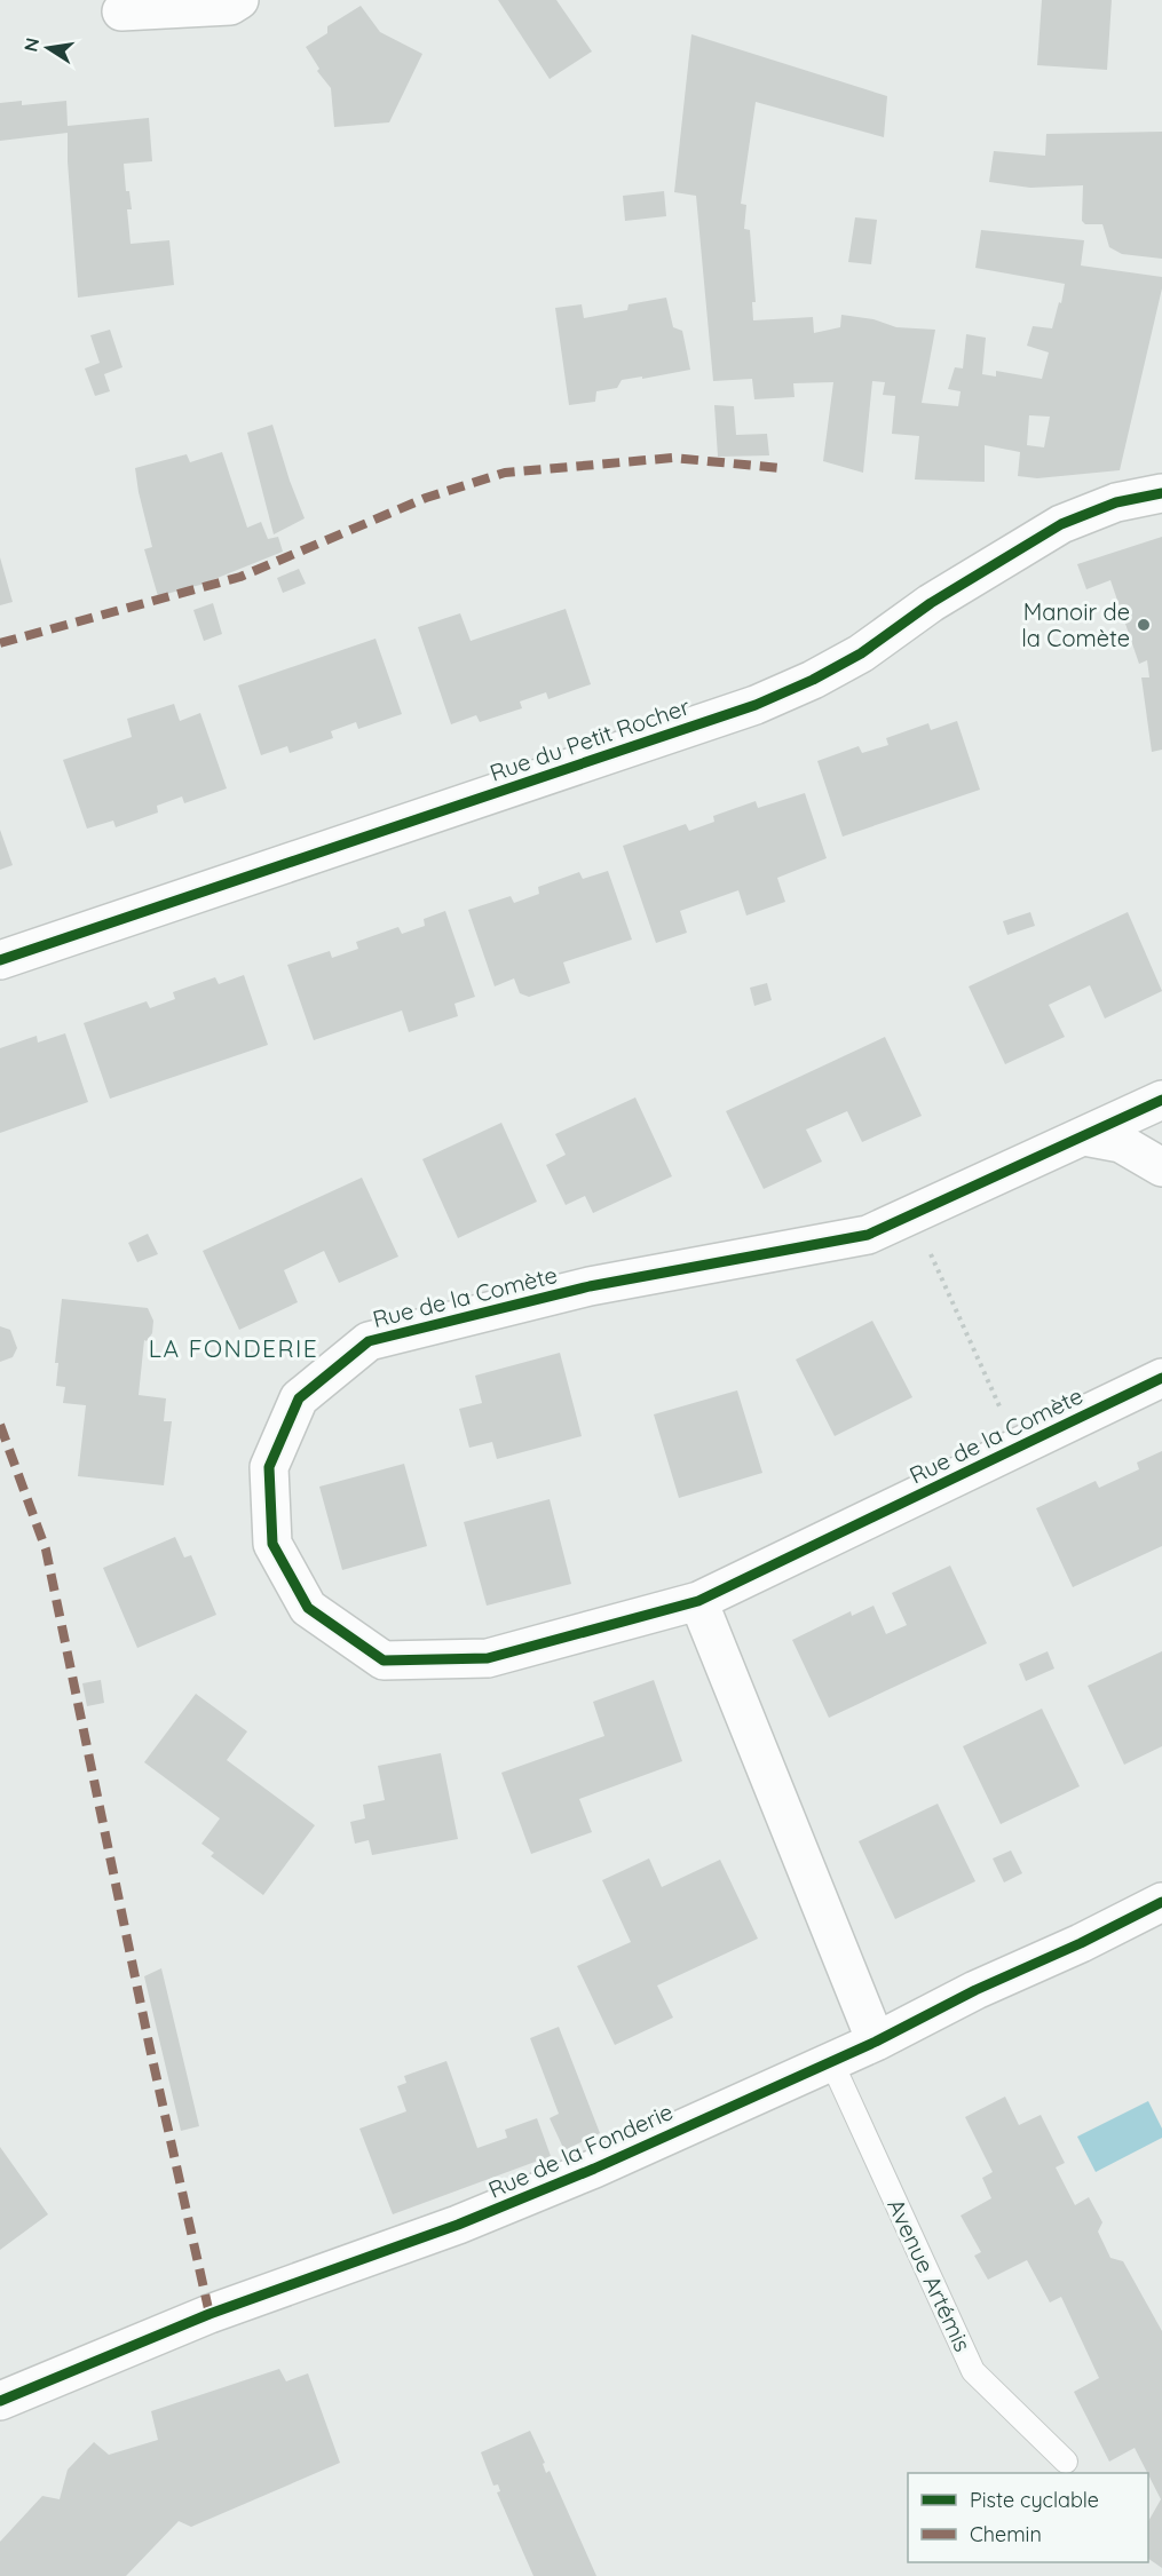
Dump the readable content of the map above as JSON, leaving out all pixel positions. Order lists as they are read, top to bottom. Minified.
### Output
{"streets":{"street":["Rue du Petit Rocher","Rue de la Comète","Rue de la Fonderie"],"lane":["Avenue Artémis"]},"crossings":[["Rue de la Fonderie","Avenue Artémis"]],"districts":["LA FONDERIE"],"places":["Manoir de la Comète"],"legend":["Piste cyclable","Chemin"],"north":"left"}
